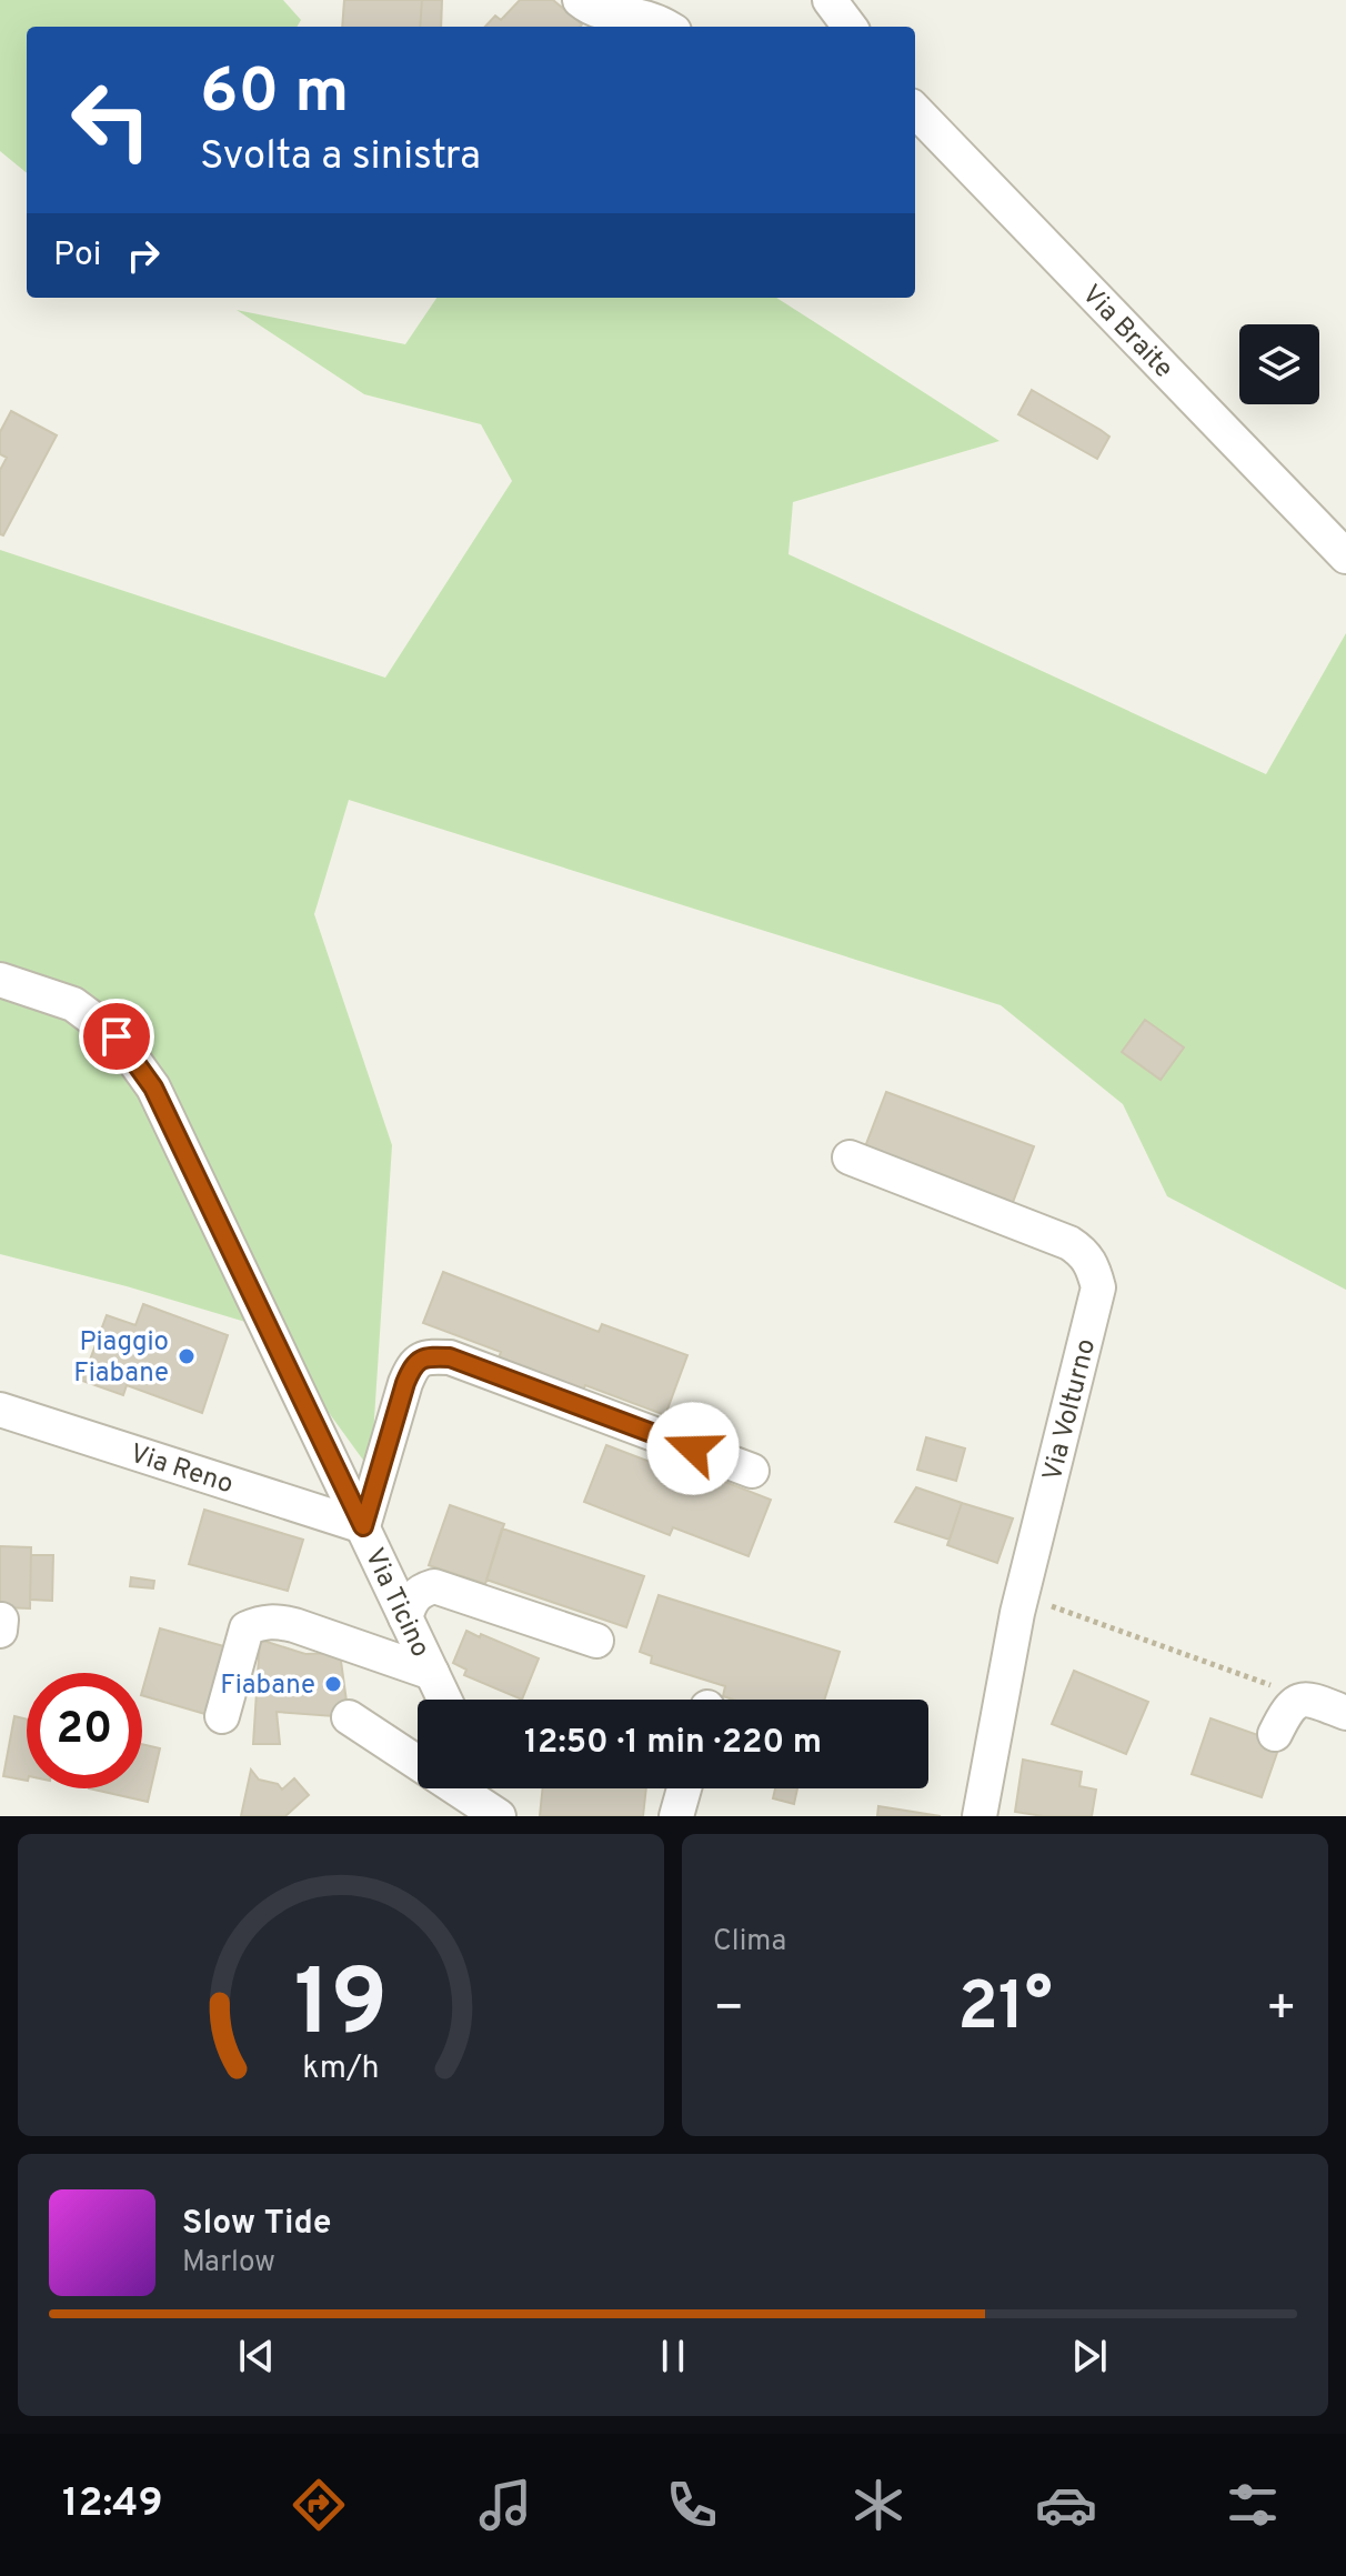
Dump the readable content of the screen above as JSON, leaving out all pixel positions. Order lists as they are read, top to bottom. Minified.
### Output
{"streets":{"street":["Via Braite","Via Volturno","Via Reno","Via Ticino"]},"crossings":[["Via Reno","Via Ticino"]],"places":["Piaggio Fiabane","Fiabane"],"page":{"turn":["60 m","Svolta a sinistra"],"then":"Poi","limit":"20","trip":"12:50 · 1 min · 220 m","tile":"Clima","heat":["−","21°","+"],"song":["Slow Tide","Marlow"],"tabs":"12:49","gauge":["19","km/h"]}}
